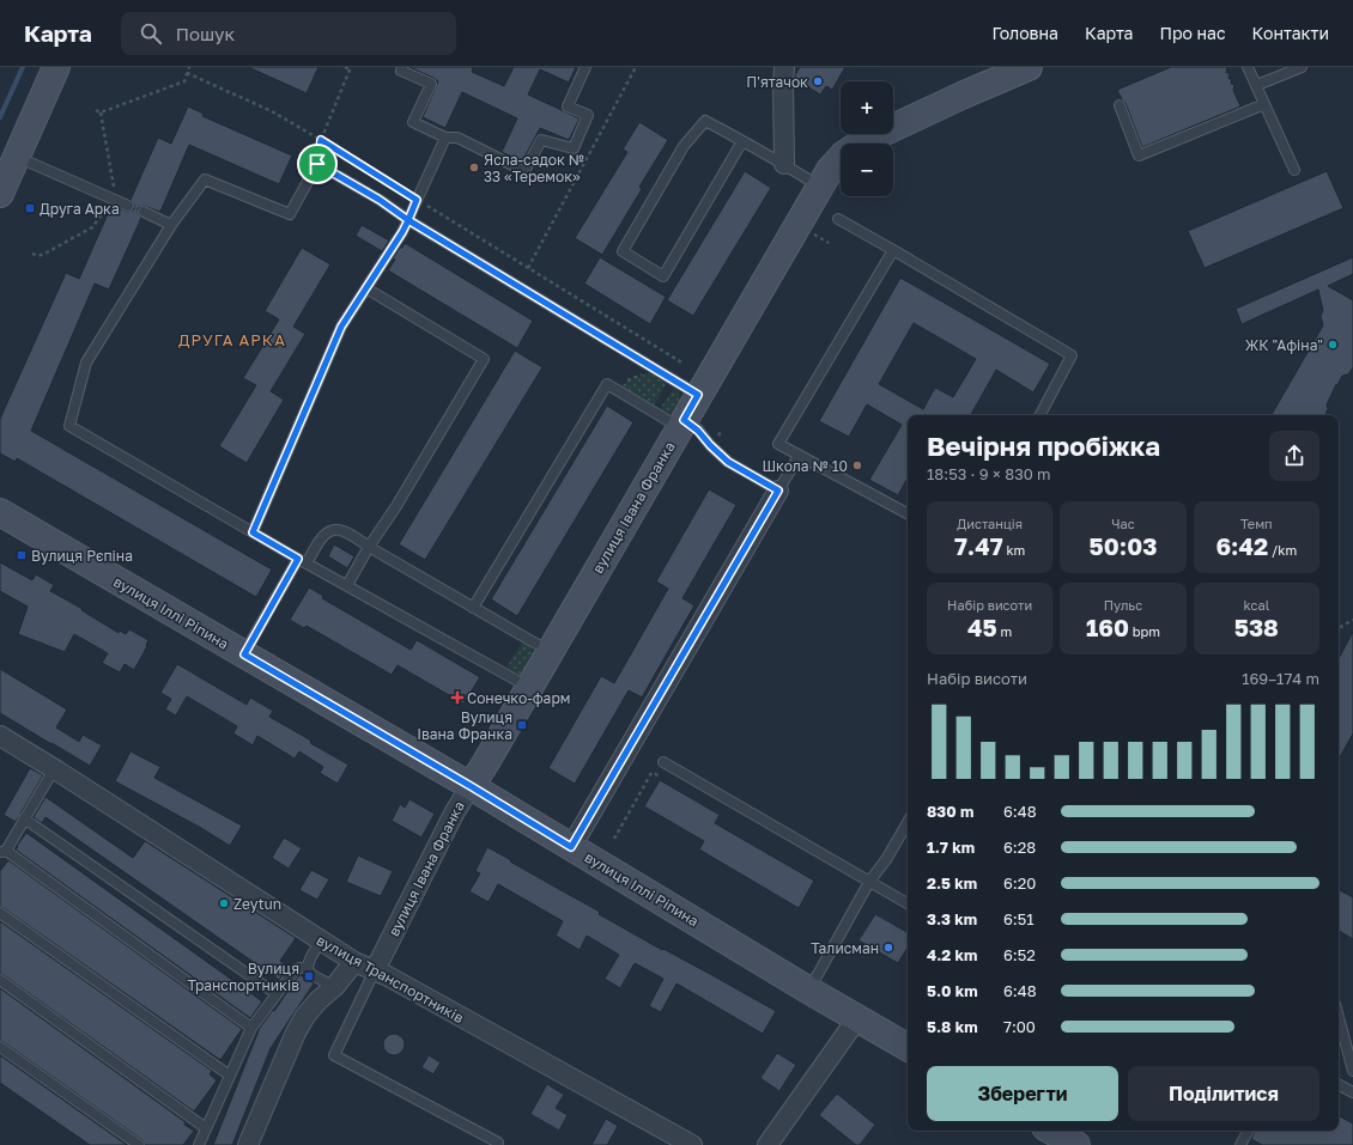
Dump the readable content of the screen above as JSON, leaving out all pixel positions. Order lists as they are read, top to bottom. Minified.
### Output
{"streets":{"main road":["вулиця Івана Франка","вулиця Іллі Ріпина"],"street":["вулиця Транспортників"]},"crossings":[["вулиця Івана Франка","вулиця Іллі Ріпина"],["вулиця Івана Франка","вулиця Транспортників"]],"districts":["ДРУГА АРКА"],"places":{"other":["П'ятачок","Ясла-садок № 33 «Теремок»","ЖК \"Афіна\"","Школа № 10","Zeytun","Талисман"],"transit":["Друга Арка","Вулиця Рєпіна","Вулиця Івана Франка","Вулиця Транспортників"],"health":["Сонечко-фарм"]},"page":{"header":"Карта","search":"Пошук","nav":["Головна","Карта","Про нас","Контакти"],"map_buttons":["+","−"],"heading":["Вечірня пробіжка","18:53 · 9 × 830 m"],"stats":[["Дистанція","7.47 km"],["Час","50:03"],["Темп","6:42 /km"],["Набір висоти","45 m"],["Пульс","160 bpm"],["kcal","538"]],"chart":["Набір висоти","169–174 m"],"list":[{"name":"830 m","note":"6:48"},{"name":"1.7 km","note":"6:28"},{"name":"2.5 km","note":"6:20"},{"name":"3.3 km","note":"6:51"},{"name":"4.2 km","note":"6:52"},{"name":"5.0 km","note":"6:48"},{"name":"5.8 km","note":"7:00"}],"buttons":["Зберегти","Поділитися"]}}
